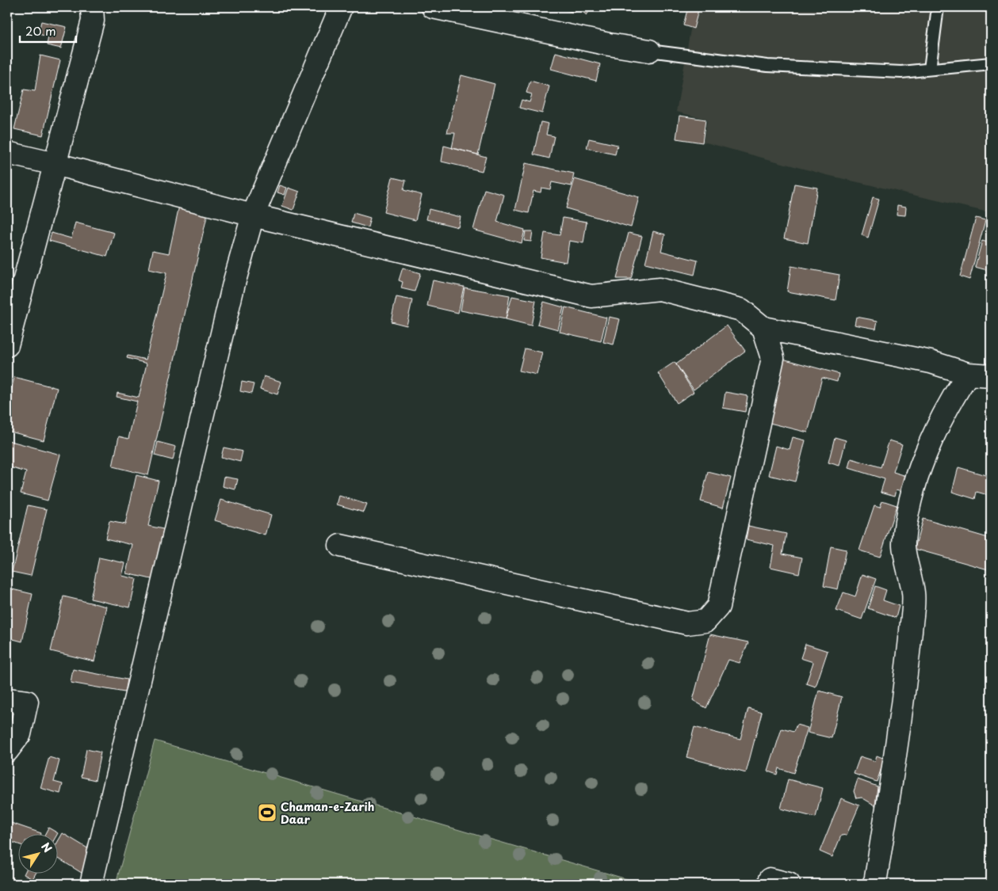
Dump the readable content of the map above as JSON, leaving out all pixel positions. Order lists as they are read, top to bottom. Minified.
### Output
{"places":{"sports":["Chaman-e-Zarih Daar"]},"scale_bar":"20 m","north":"top right"}
